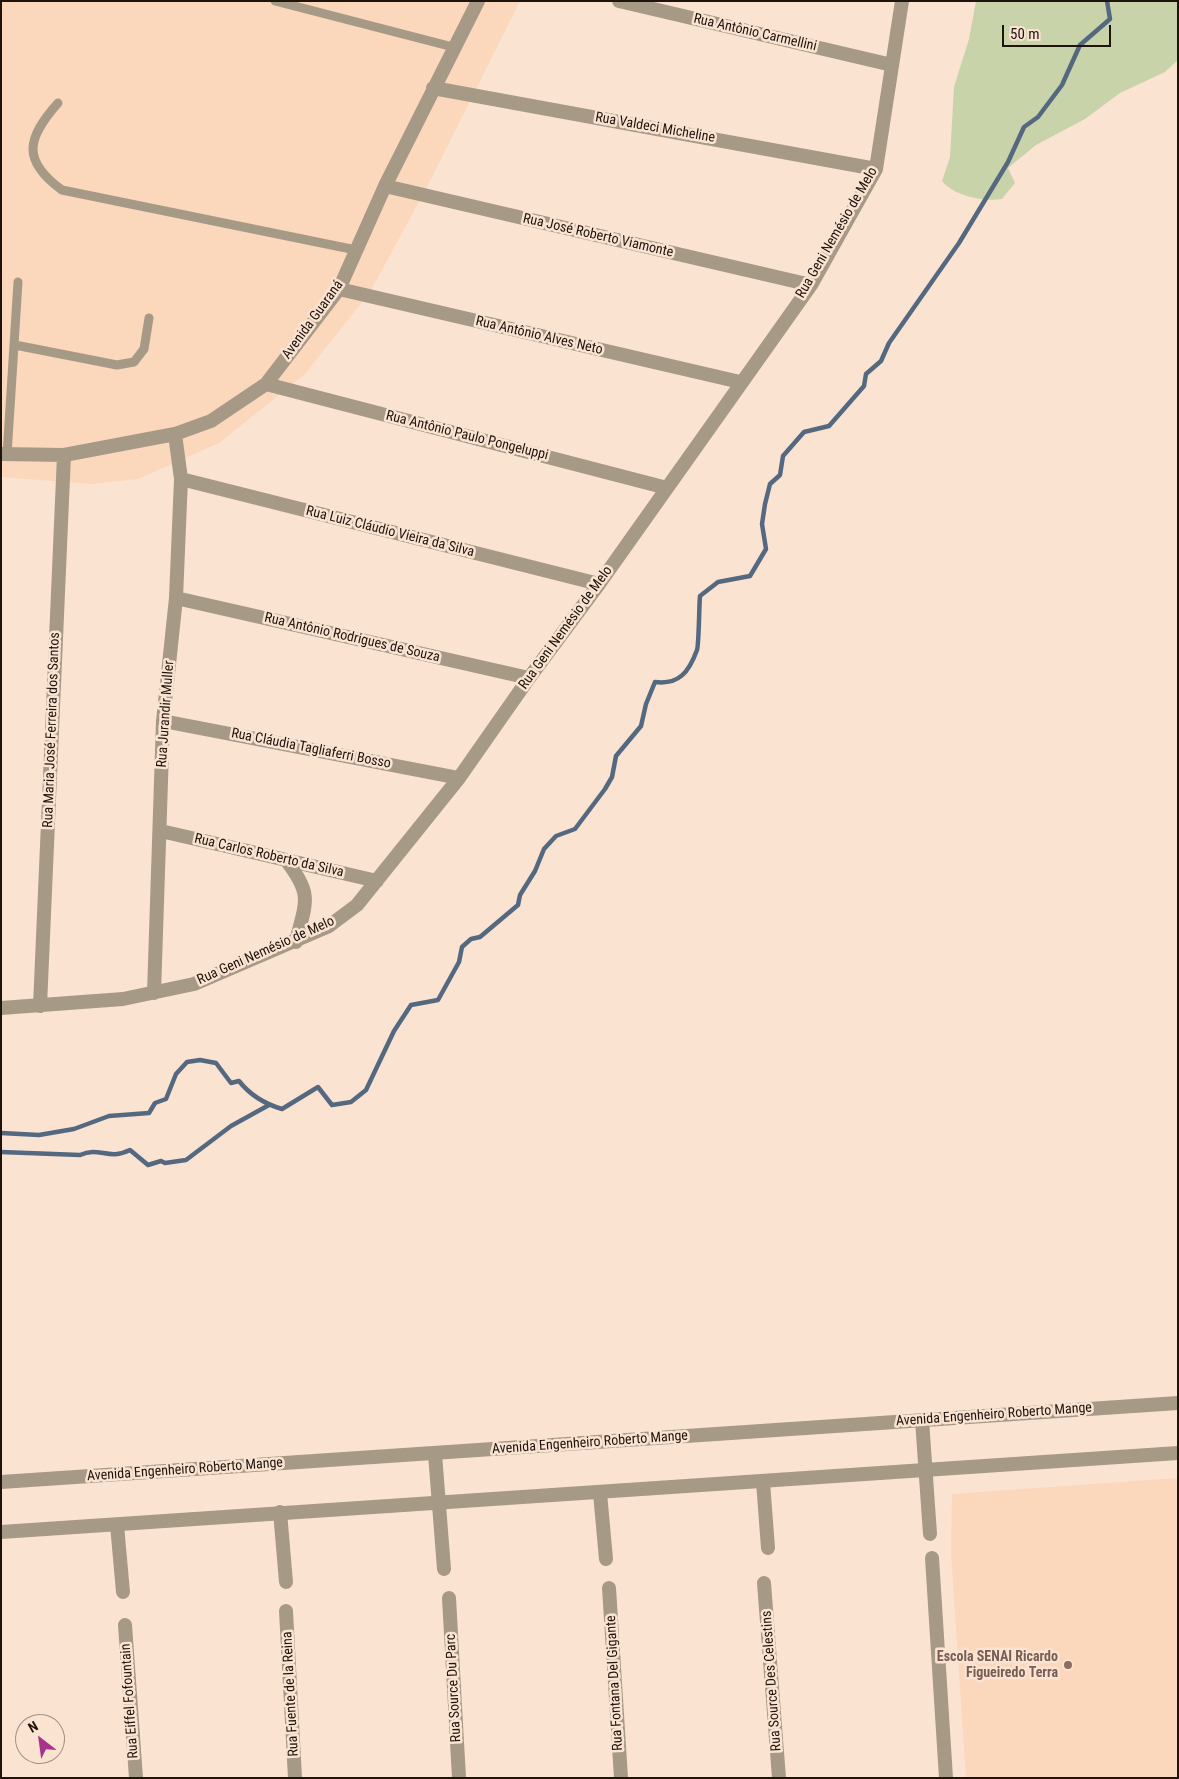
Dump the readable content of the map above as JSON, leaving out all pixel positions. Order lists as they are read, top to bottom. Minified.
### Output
{"streets":{"street":["Rua Antônio Carmellini","Rua Valdeci Micheline","Rua Geni Nemésio de Melo","Rua José Roberto Viamonte","Avenida Guaraná","Rua Antônio Alves Neto","Rua Antônio Paulo Pongeluppi","Rua Luiz Cláudio Vieira da Silva","Rua Antônio Rodrigues de Souza","Rua Jurandir Muller","Rua Maria José Ferreira dos Santos","Rua Cláudia Tagliaferri Bosso","Rua Carlos Roberto da Silva","Avenida Engenheiro Roberto Mange","Rua Source Des Celestins","Rua Fontana Del Gigante","Rua Source Du Parc","Rua Fuente de la Reina","Rua Eiffel Fofountain"]},"crossings":[["Rua Antônio Carmellini","Rua Geni Nemésio de Melo"],["Rua Valdeci Micheline","Rua Geni Nemésio de Melo"],["Rua Valdeci Micheline","Avenida Guaraná"],["Rua Geni Nemésio de Melo","Rua José Roberto Viamonte"],["Rua Geni Nemésio de Melo","Rua Antônio Alves Neto"],["Rua Geni Nemésio de Melo","Rua Antônio Paulo Pongeluppi"],["Rua Geni Nemésio de Melo","Rua Luiz Cláudio Vieira da Silva"],["Rua Geni Nemésio de Melo","Rua Antônio Rodrigues de Souza"],["Rua Geni Nemésio de Melo","Rua Jurandir Muller"],["Rua Geni Nemésio de Melo","Rua Maria José Ferreira dos Santos"],["Rua Geni Nemésio de Melo","Rua Cláudia Tagliaferri Bosso"],["Rua Geni Nemésio de Melo","Rua Carlos Roberto da Silva"],["Rua José Roberto Viamonte","Avenida Guaraná"],["Avenida Guaraná","Rua Antônio Alves Neto"],["Avenida Guaraná","Rua Antônio Paulo Pongeluppi"],["Avenida Guaraná","Rua Jurandir Muller"],["Avenida Guaraná","Rua Maria José Ferreira dos Santos"],["Rua Luiz Cláudio Vieira da Silva","Rua Jurandir Muller"],["Rua Antônio Rodrigues de Souza","Rua Jurandir Muller"],["Rua Jurandir Muller","Rua Cláudia Tagliaferri Bosso"],["Rua Jurandir Muller","Rua Carlos Roberto da Silva"]],"places":["Escola SENAI Ricardo Figueiredo Terra"],"scale_bar":"50 m","north":"top left"}
